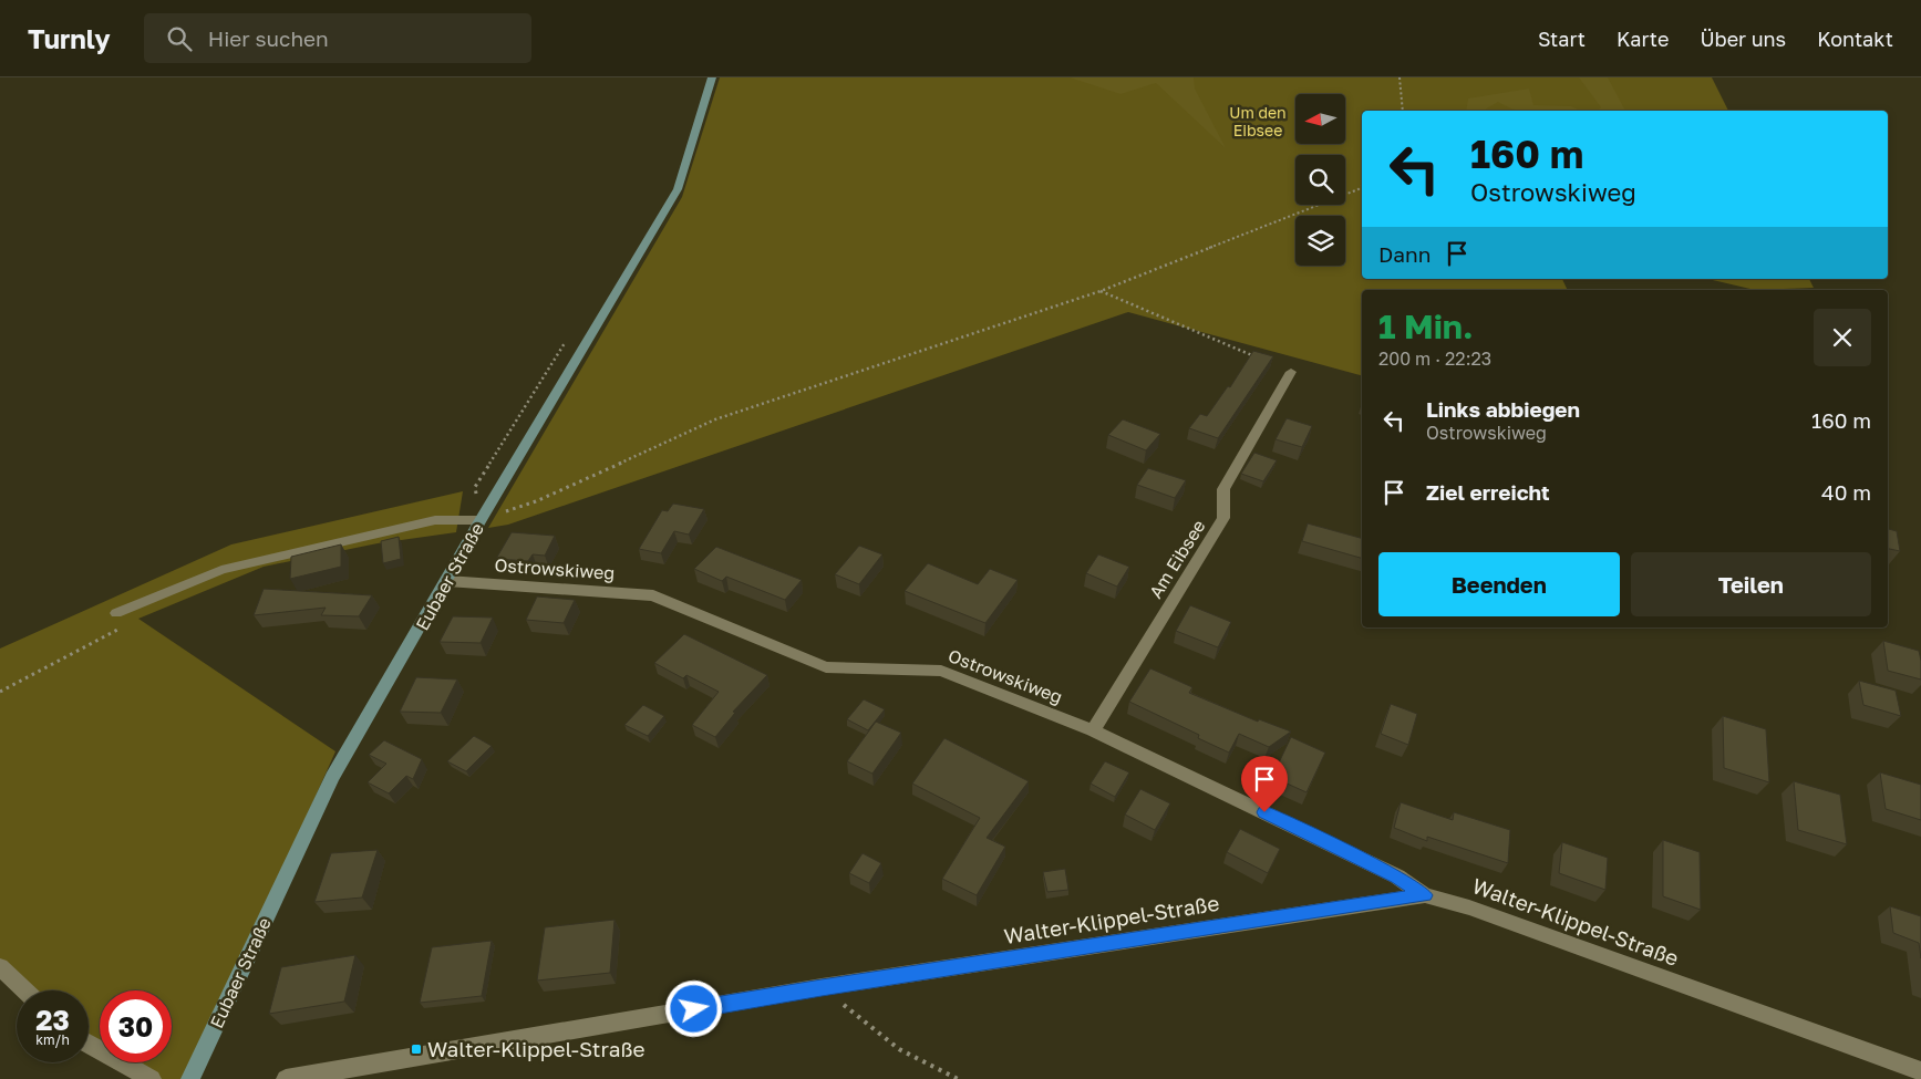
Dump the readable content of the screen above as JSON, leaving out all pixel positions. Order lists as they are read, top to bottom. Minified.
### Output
{"streets":{"street":["Am Eibsee","Ostrowskiweg","Eubaer Straße","Walter-Klippel-Straße"]},"crossings":[["Am Eibsee","Ostrowskiweg"],["Ostrowskiweg","Eubaer Straße"],["Ostrowskiweg","Walter-Klippel-Straße"]],"parks":["Um den Eibsee"],"places":{"transit":["Walter-Klippel-Straße"]},"north":"left","page":{"header":"Turnly","search":"Hier suchen","nav":["Start","Karte","Über uns","Kontakt"],"turn":["160 m","Ostrowskiweg"],"then":"Dann","heading":["1 Min.","200 m · 22:23"],"list":[{"name":"Links abbiegen","note":"Ostrowskiweg","value":"160 m"},{"name":"Ziel erreicht","value":"40 m"}],"buttons":["Beenden","Teilen"],"speed":"23 km/h","limit":"30"}}
